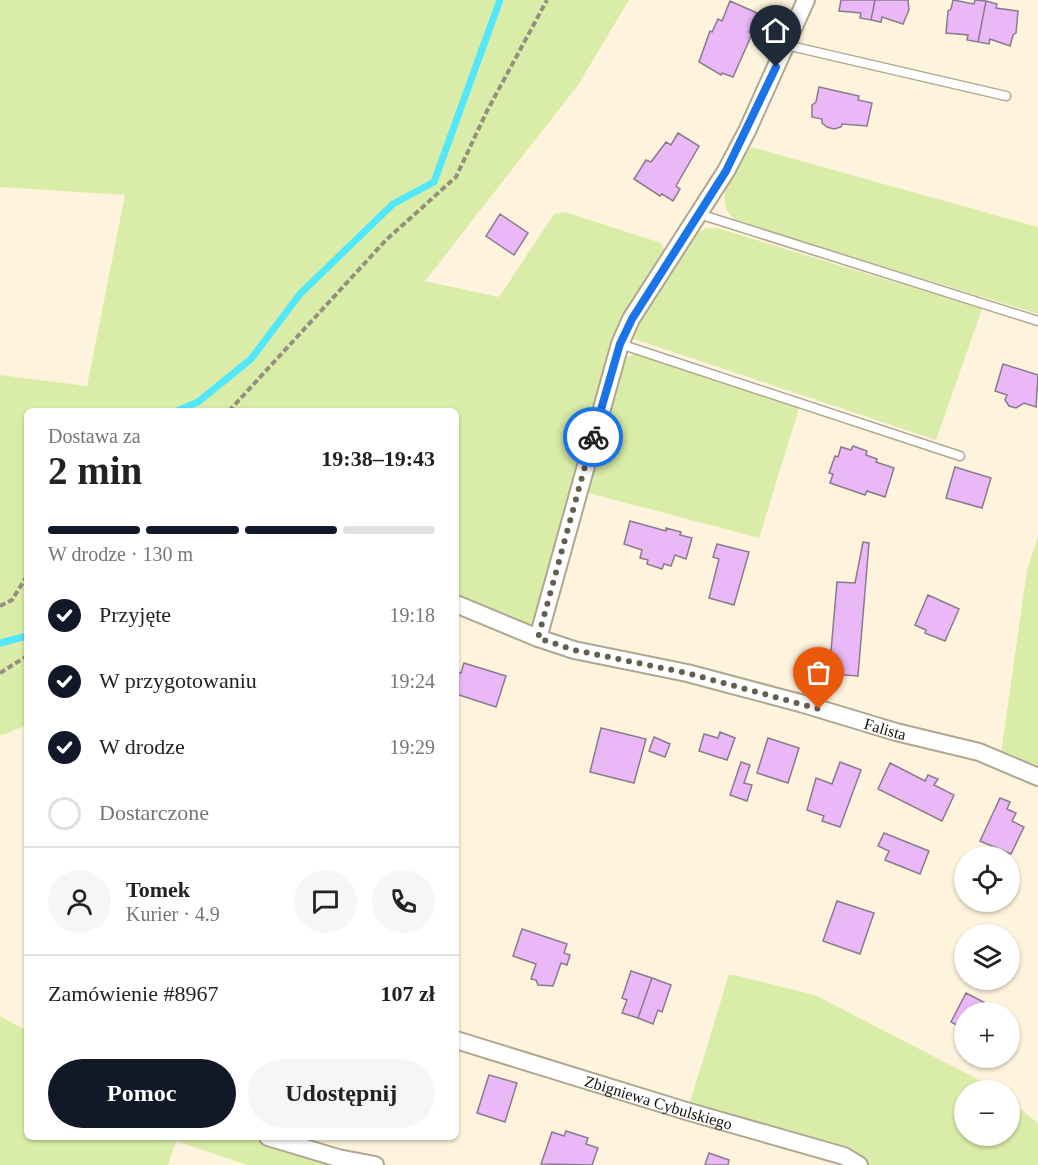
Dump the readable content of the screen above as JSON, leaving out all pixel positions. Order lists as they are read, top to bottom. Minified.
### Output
{"streets":{"street":["Falista","Zbigniewa Cybulskiego"]},"page":{"heading":["2 min","Dostawa za","19:38–19:43"],"panel":["Tomek","Kurier · 4.9","Zamówienie #8967","107 zł"],"bar":"W drodze · 130 m","list":[["Przyjęte","19:18"],["W przygotowaniu","19:24"],["W drodze","19:29"],"Dostarczone"],"map_buttons":["+","−"],"buttons":["Pomoc","Udostępnij"]}}
